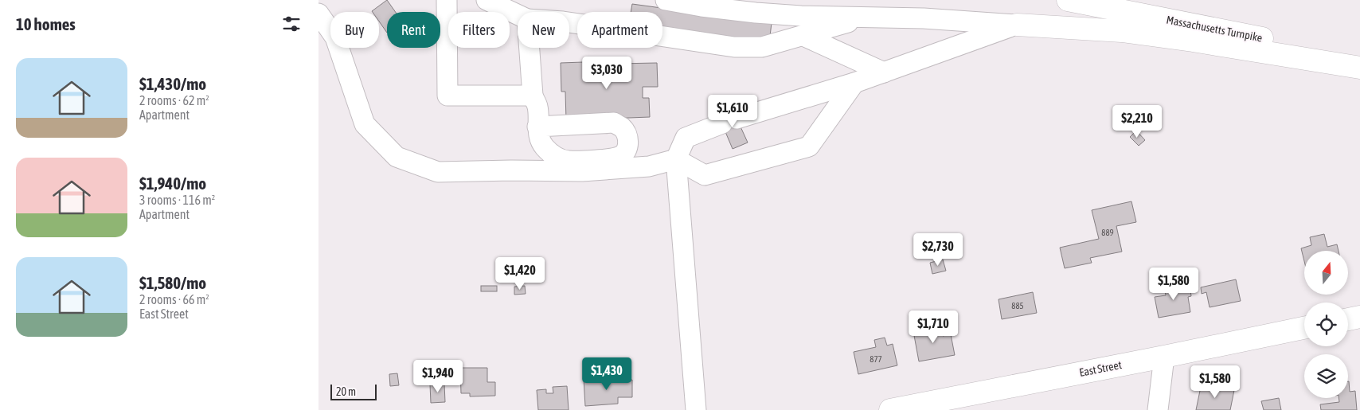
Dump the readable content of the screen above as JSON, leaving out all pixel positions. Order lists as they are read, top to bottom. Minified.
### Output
{"streets":{"main road":["Massachusetts Turnpike","East Street"]},"house_numbers":["889","885","877"],"scale_bar":"20 m","north":"top","page":{"heading":"10 homes","chip":["Buy","Rent","Filters","New","Apartment"],"list":[{"name":"$1,430/mo","note":"2 rooms · 62 m² · Apartment"},{"name":"$1,940/mo","note":"3 rooms · 116 m² · Apartment"},{"name":"$1,580/mo","note":"2 rooms · 66 m² · East Street"}],"price":["$3,030","$1,610","$2,210","$2,730","$1,420","$1,580","$1,710","$1,430","$1,940","$1,580"],"scale":"20 m"}}
